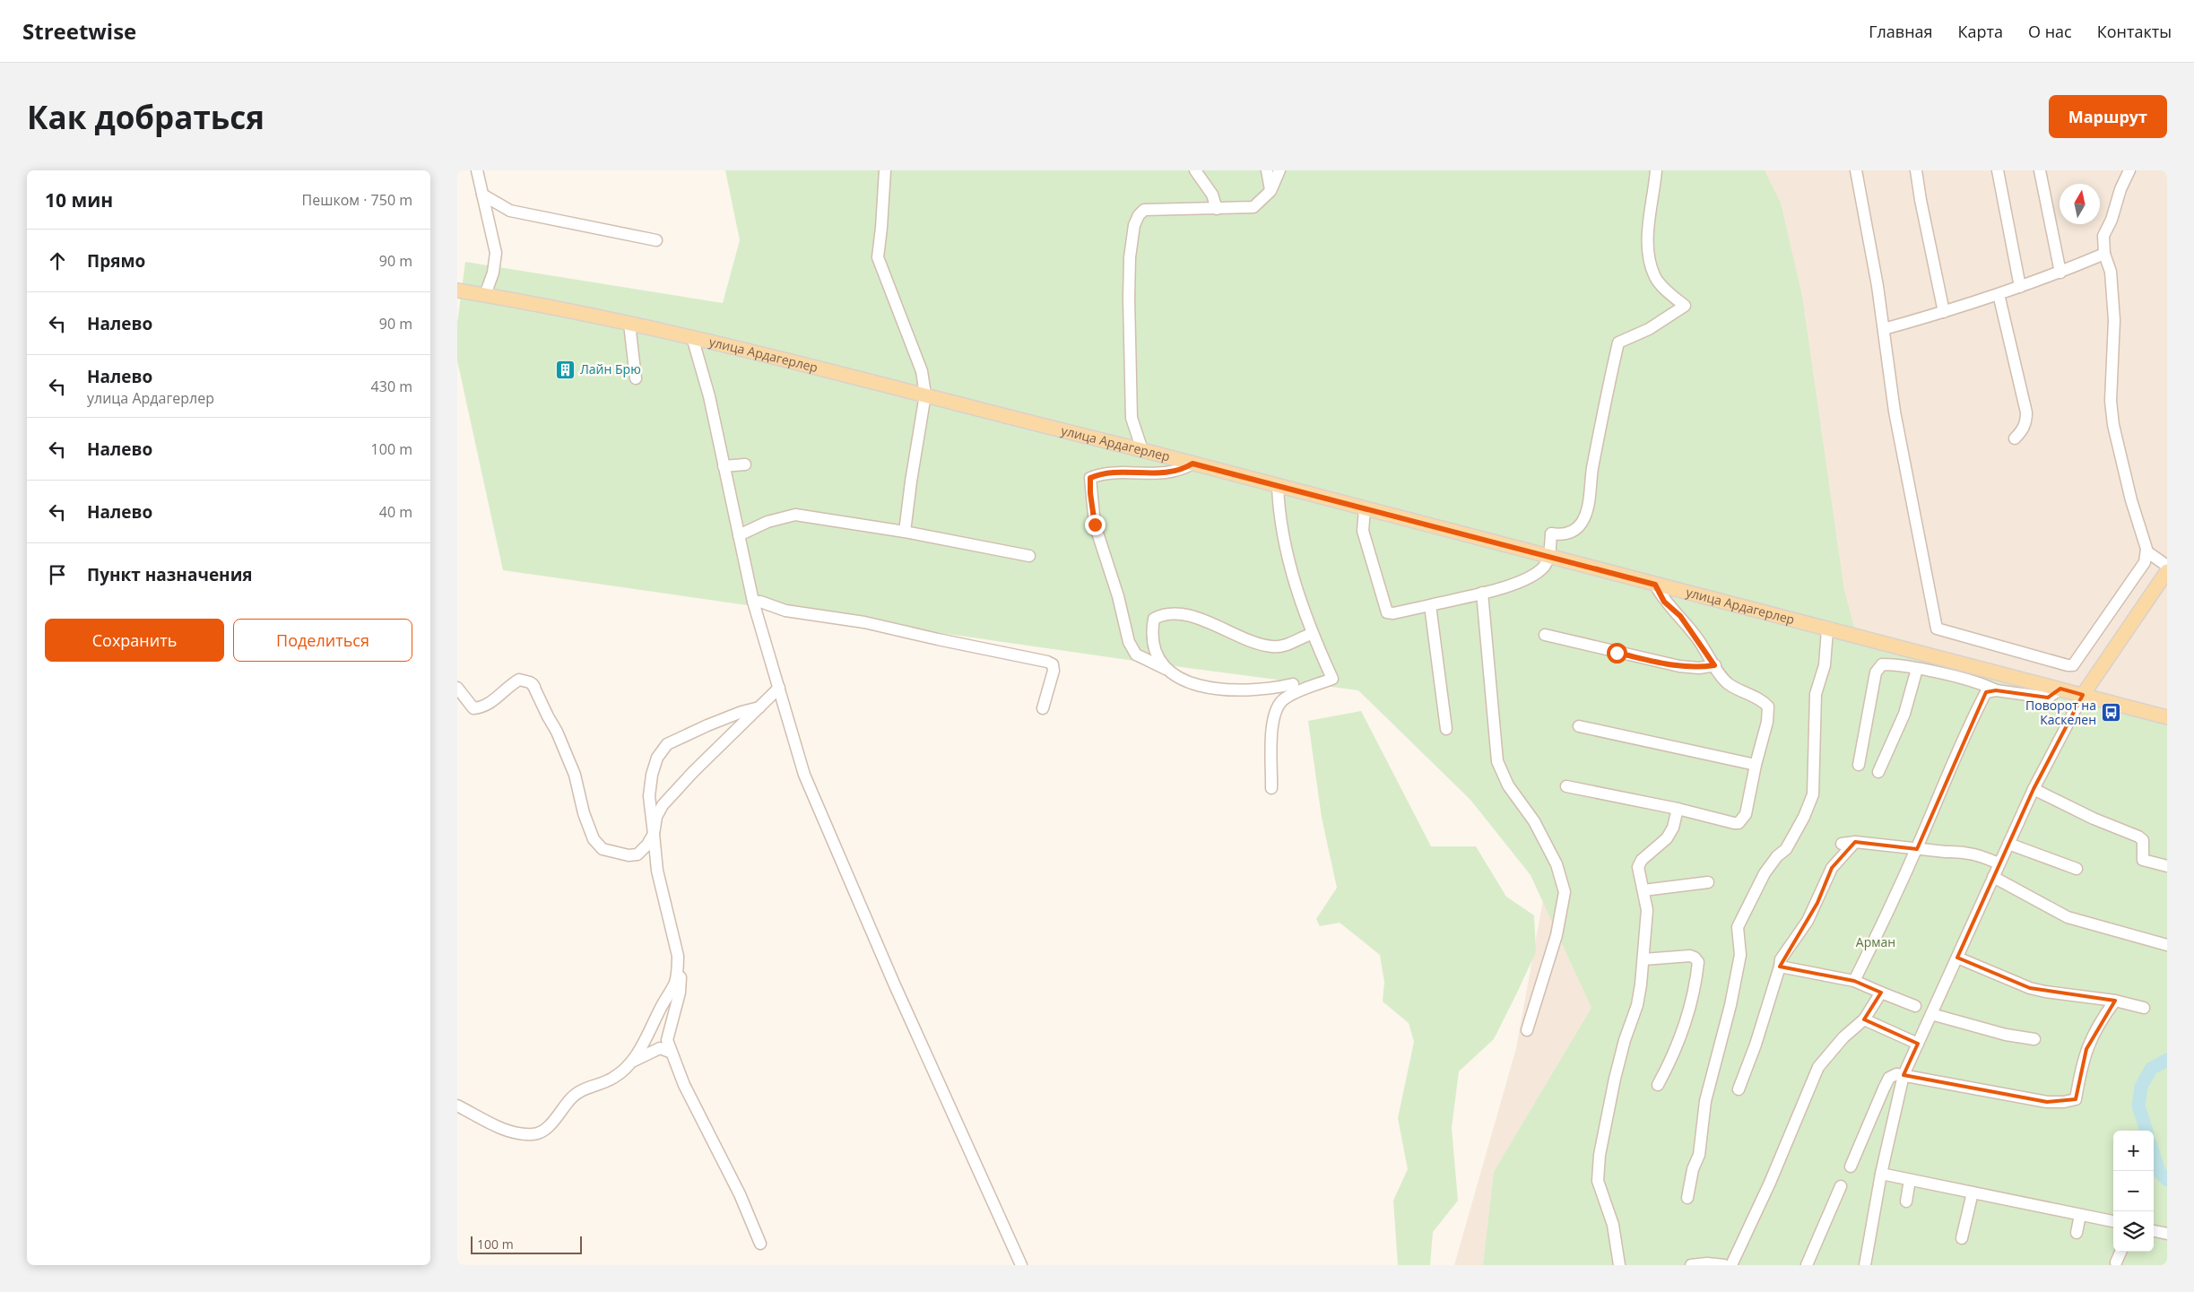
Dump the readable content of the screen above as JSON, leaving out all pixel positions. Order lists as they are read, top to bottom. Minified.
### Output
{"streets":{"main road":["улица Ардагерлер"]},"parks":["Арман"],"places":{"building":["Лайн Брю"],"bus stop":["Поворот на Каскелен"]},"scale_bar":"100 m","north":"top","page":{"header":"Streetwise","nav":["Главная","Карта","О нас","Контакты"],"buttons":["Маршрут",["Сохранить","Поделиться"]],"title":"Как добраться","heading":["10 мин","Пешком · 750 m"],"list":[["Прямо","90 m"],["Налево","90 m"],["Налево","улица Ардагерлер","430 m"],["Налево","100 m"],["Налево","40 m"],"Пункт назначения"],"map_buttons":["+","−"],"scale":"100 m"}}
